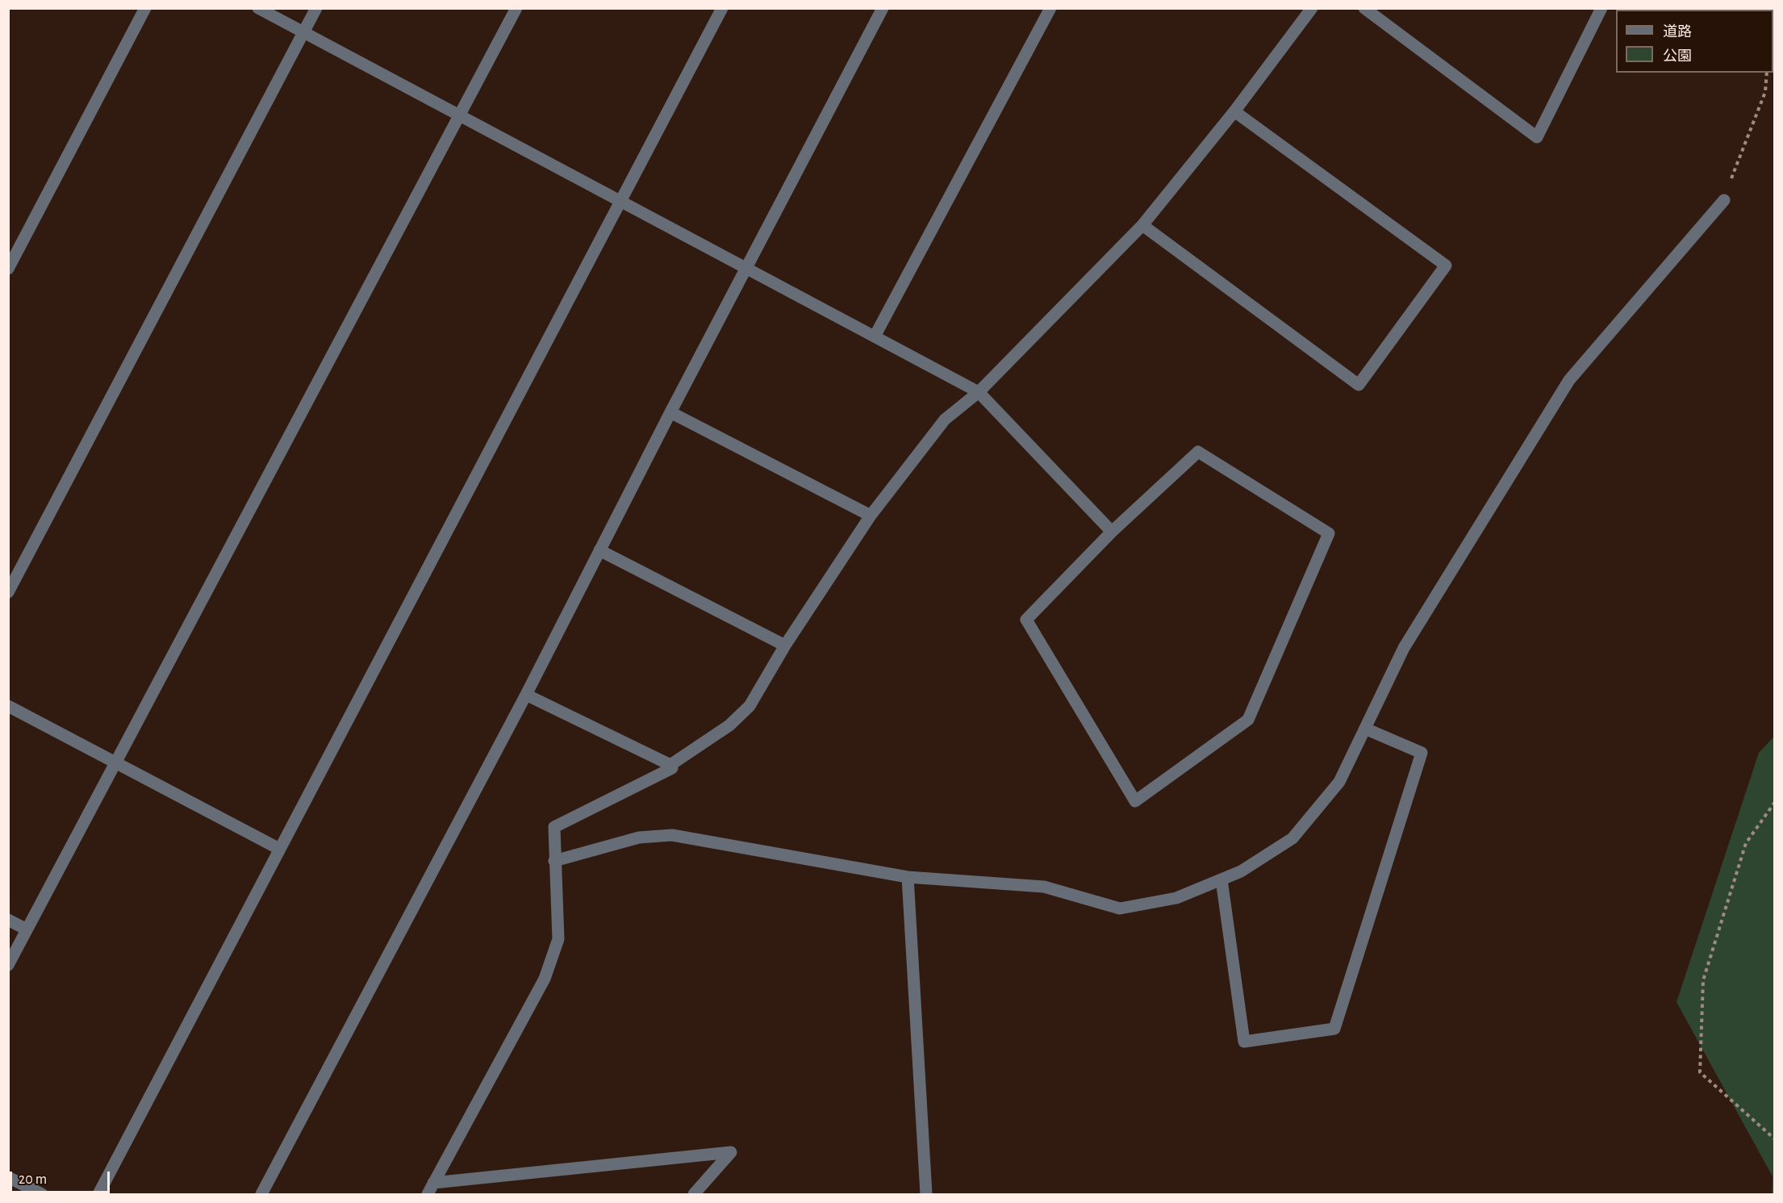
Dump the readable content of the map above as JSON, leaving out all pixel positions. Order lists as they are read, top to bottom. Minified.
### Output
{"legend":["道路","公園"],"scale_bar":"20 m"}
